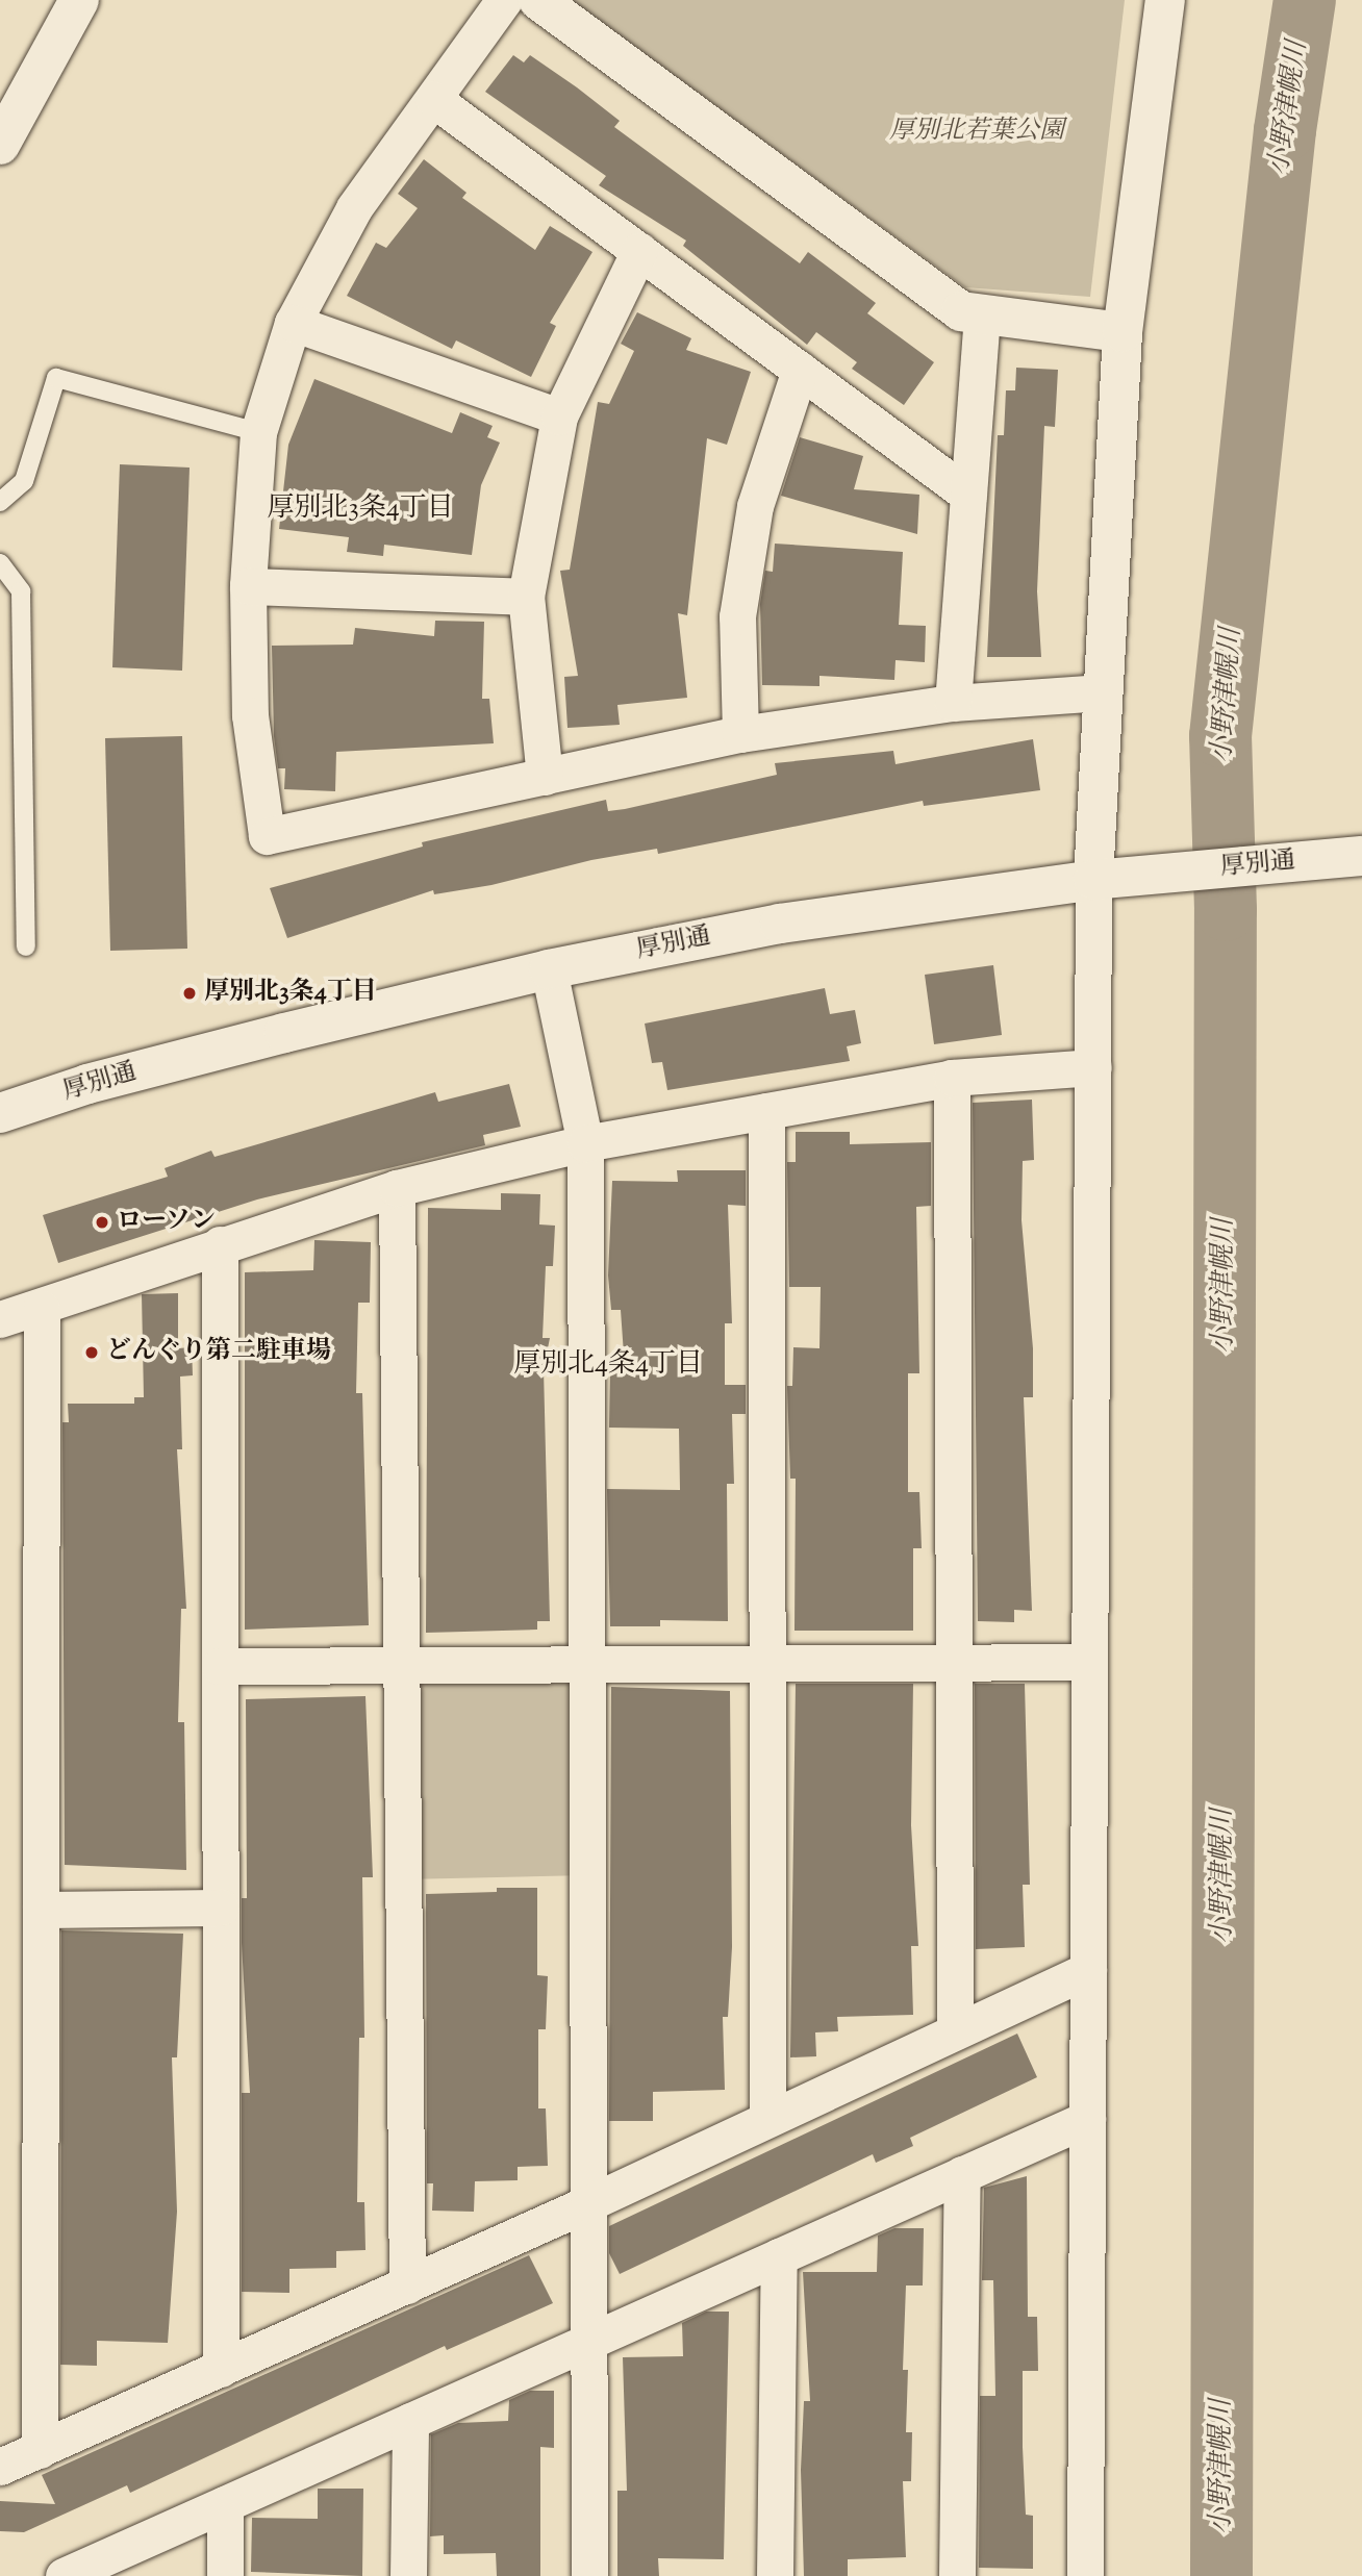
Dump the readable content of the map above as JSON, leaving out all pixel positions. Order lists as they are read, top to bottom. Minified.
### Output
{"streets":{"street":["厚別通"]},"districts":["厚別北3条4丁目","厚別北4条4丁目"],"water":["小野津幌川"],"parks":["厚別北若葉公園"],"places":["厚別北3条4丁目","ローソン","どんぐり第二駐車場"]}
